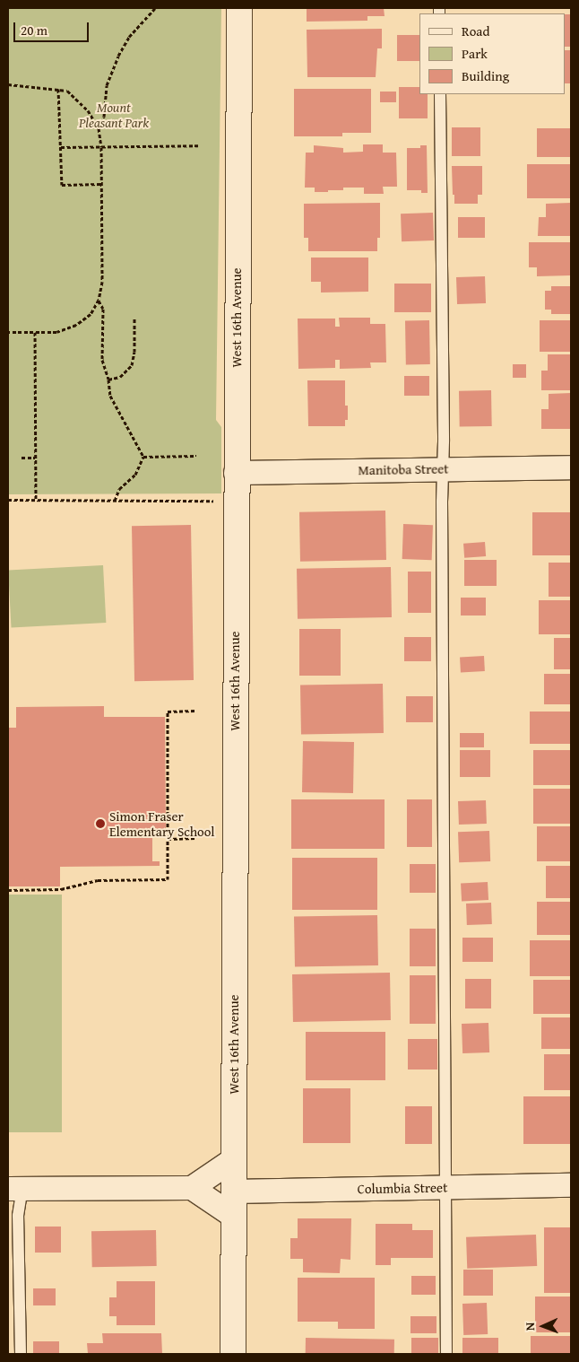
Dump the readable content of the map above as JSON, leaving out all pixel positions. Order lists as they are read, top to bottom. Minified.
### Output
{"streets":{"street":["West 16th Avenue","Manitoba Street","Columbia Street"]},"crossings":[["West 16th Avenue","Manitoba Street"],["West 16th Avenue","Columbia Street"]],"parks":["Mount Pleasant Park"],"places":["Simon Fraser Elementary School"],"legend":["Road","Park","Building"],"scale_bar":"20 m","north":"left"}
